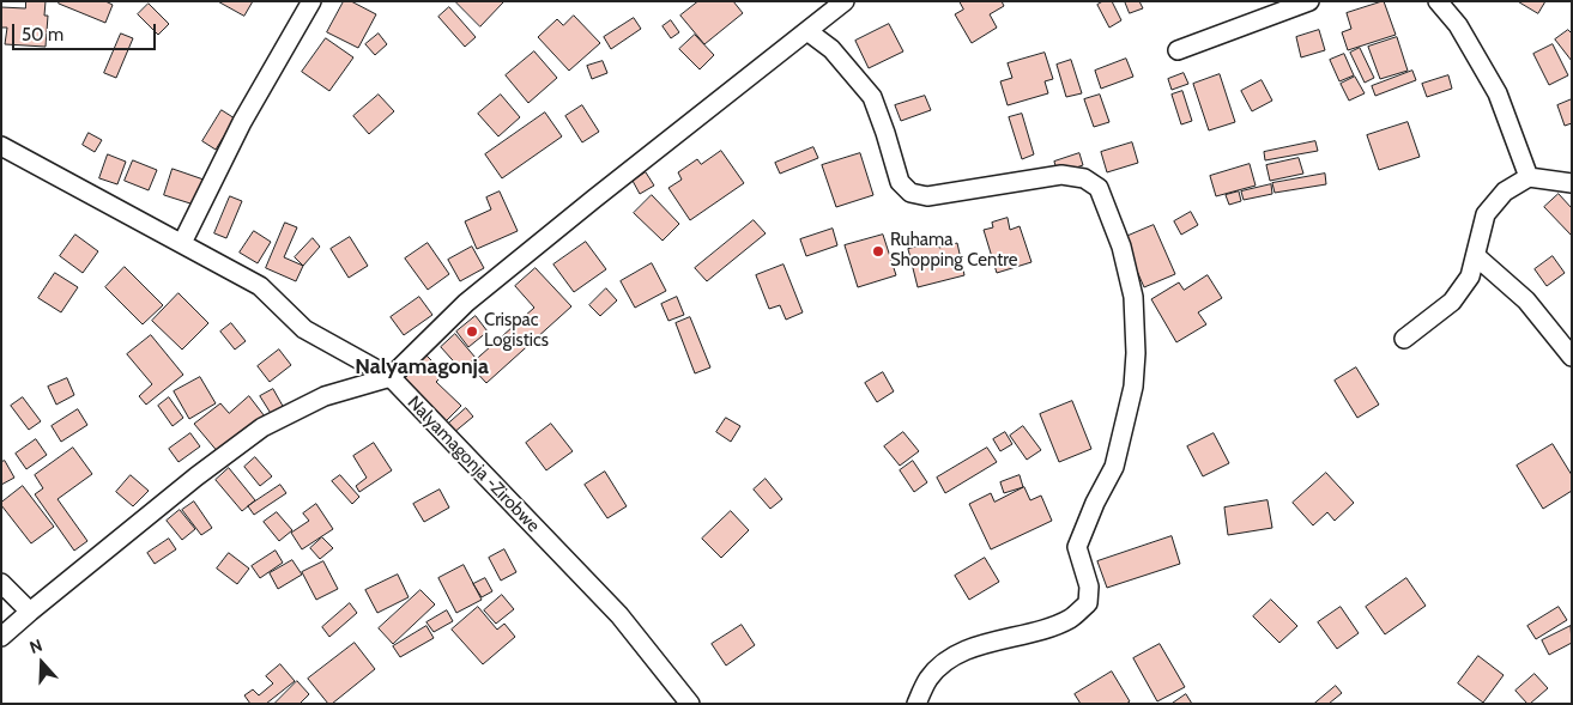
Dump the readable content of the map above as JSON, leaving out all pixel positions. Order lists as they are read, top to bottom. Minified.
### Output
{"streets":{"street":["Nalyamagonja -Zirobwe"]},"districts":["Nalyamagonja"],"places":["Ruhama Shopping Centre","Crispac Logistics"],"scale_bar":"50 m","north":"top"}
